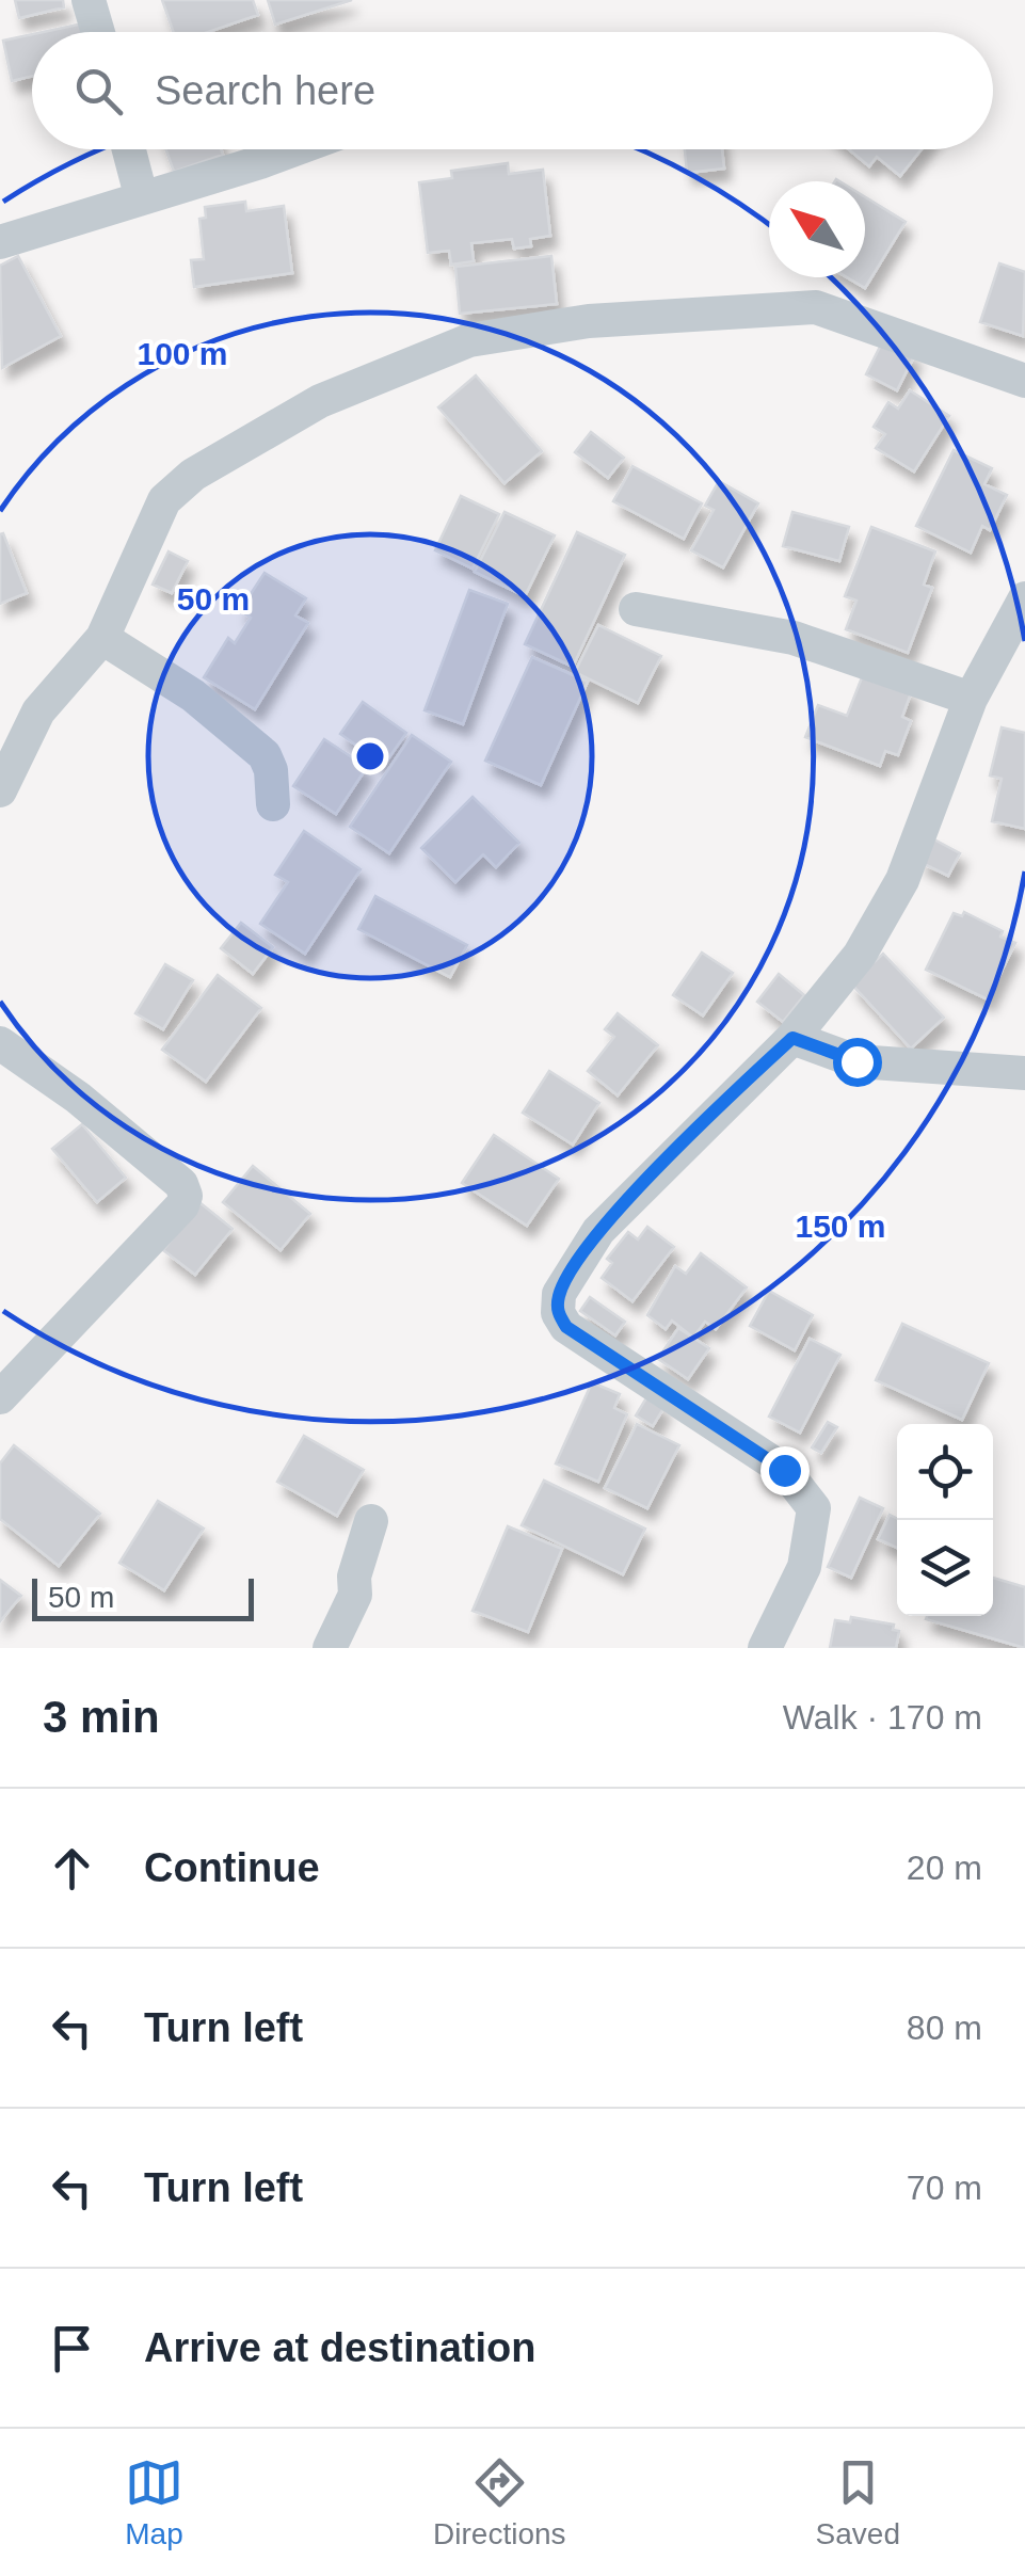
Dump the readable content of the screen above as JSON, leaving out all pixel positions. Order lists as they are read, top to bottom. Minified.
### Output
{"scale_bar":"50 m","north":"top left","page":{"search":"Search here","scale":"50 m","heading":["3 min","Walk · 170 m"],"list":[["Continue","20 m"],["Turn left","80 m"],["Turn left","70 m"],"Arrive at destination"],"nav":["Map","Directions","Saved"]},"rings":["100 m","50 m","150 m"]}
